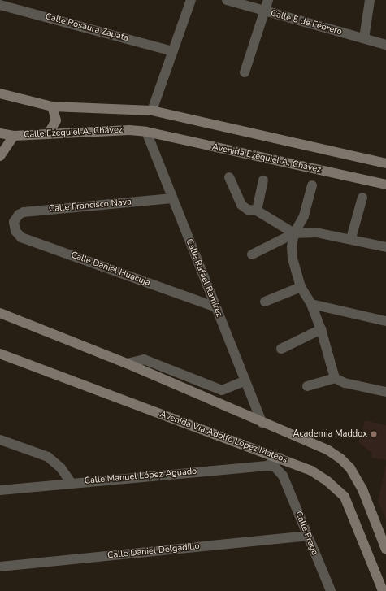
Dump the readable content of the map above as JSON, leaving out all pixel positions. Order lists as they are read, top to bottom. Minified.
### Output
{"streets":{"main road":["Calle Ezequiel A. Chávez","Avenida Ezequiel A. Chávez","Avenida Via Adolfo López Mateos"],"street":["Calle 5 de Febrero","Calle Rosaura Zapata","Calle Francisco Nava","Calle Daniel Huacuja","Calle Rafael Ramírez","Calle Manuel López Aguado","Calle Praga","Calle Daniel Delgadillo"]},"crossings":[["Calle Ezequiel A. Chávez","Avenida Ezequiel A. Chávez"],["Calle Ezequiel A. Chávez","Calle Rafael Ramírez"],["Avenida Ezequiel A. Chávez","Calle Rafael Ramírez"],["Calle Francisco Nava","Calle Daniel Huacuja"],["Calle Francisco Nava","Calle Rafael Ramírez"],["Calle Daniel Huacuja","Calle Rafael Ramírez"],["Avenida Via Adolfo López Mateos","Calle Manuel López Aguado"],["Calle Praga","Calle Daniel Delgadillo"]],"places":["Academia Maddox"]}
